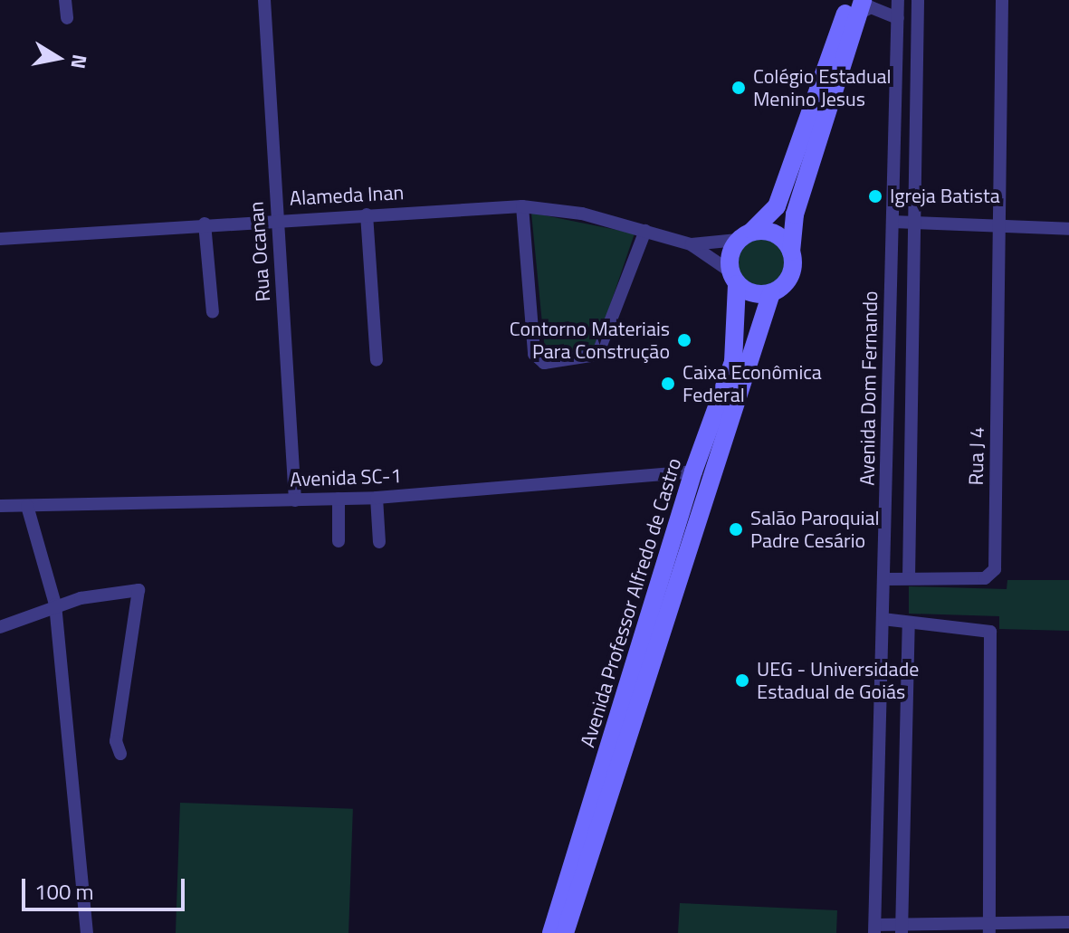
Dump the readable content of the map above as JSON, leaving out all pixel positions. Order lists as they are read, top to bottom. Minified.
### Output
{"streets":{"main road":["Avenida Professor Alfredo de Castro"],"street":["Alameda Inan","Rua Ocanan","Avenida Dom Fernando","Rua J 4","Avenida SC-1"]},"crossings":[["Alameda Inan","Rua Ocanan"],["Alameda Inan","Avenida Professor Alfredo de Castro"],["Rua Ocanan","Avenida SC-1"],["Avenida Dom Fernando","Rua J 4"],["Avenida SC-1","Avenida Professor Alfredo de Castro"]],"places":["Colégio Estadual Menino Jesus","Igreja Batista","Contorno Materiais Para Construção","Caixa Econômica Federal","Salão Paroquial Padre Cesário","UEG - Universidade Estadual de Goiás"],"scale_bar":"100 m","north":"right"}
